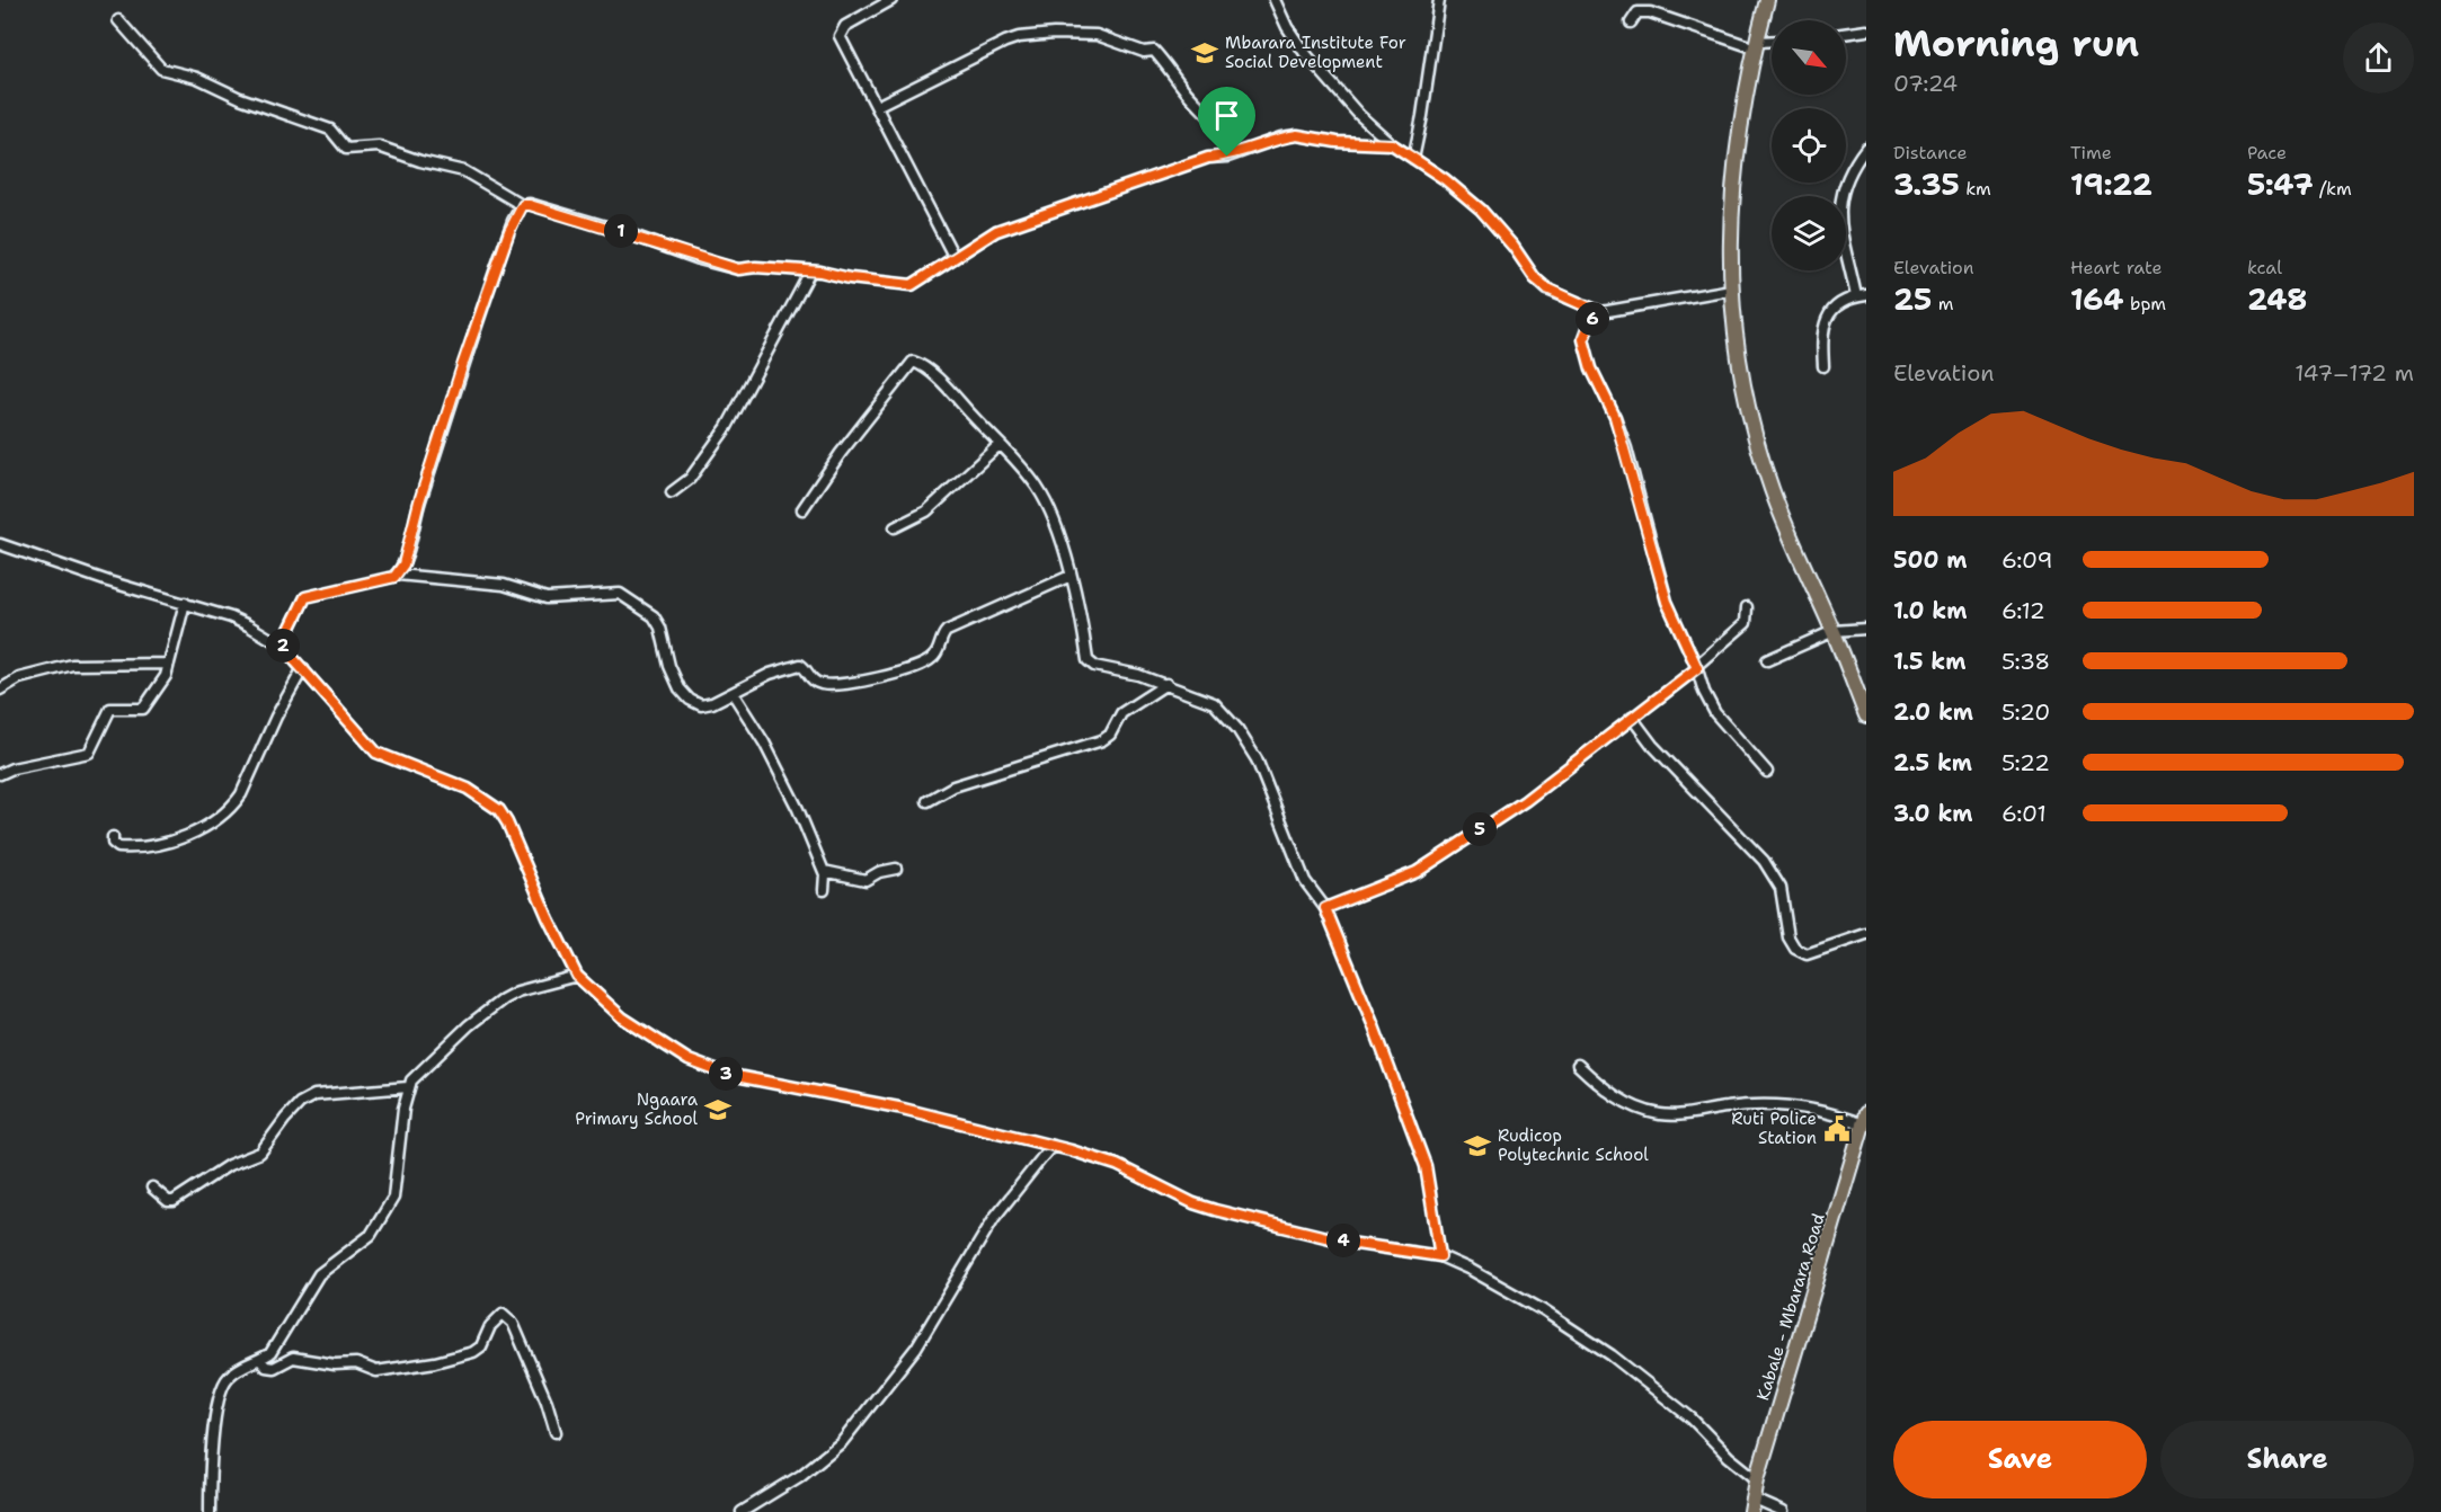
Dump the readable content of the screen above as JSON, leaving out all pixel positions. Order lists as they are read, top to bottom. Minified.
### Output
{"streets":{"main road":["Kabale - Mbarara Road"]},"places":{"school or university":["Mbarara Institute For Social Development","Ngaara Primary School","Rudicop Polytechnic School"],"public building":["Ruti Police Station"]},"north":"bottom right","page":{"heading":["Morning run","07:24"],"stats":[["Distance","3.35 km"],["Time","19:22"],["Pace","5:47 /km"],["Elevation","25 m"],["Heart rate","164 bpm"],["kcal","248"]],"pins":["1","6","2","5","3","4"],"chart":["Elevation","147–172 m"],"list":[{"name":"500 m","note":"6:09"},{"name":"1.0 km","note":"6:12"},{"name":"1.5 km","note":"5:38"},{"name":"2.0 km","note":"5:20"},{"name":"2.5 km","note":"5:22"},{"name":"3.0 km","note":"6:01"}],"buttons":["Save","Share"]}}
